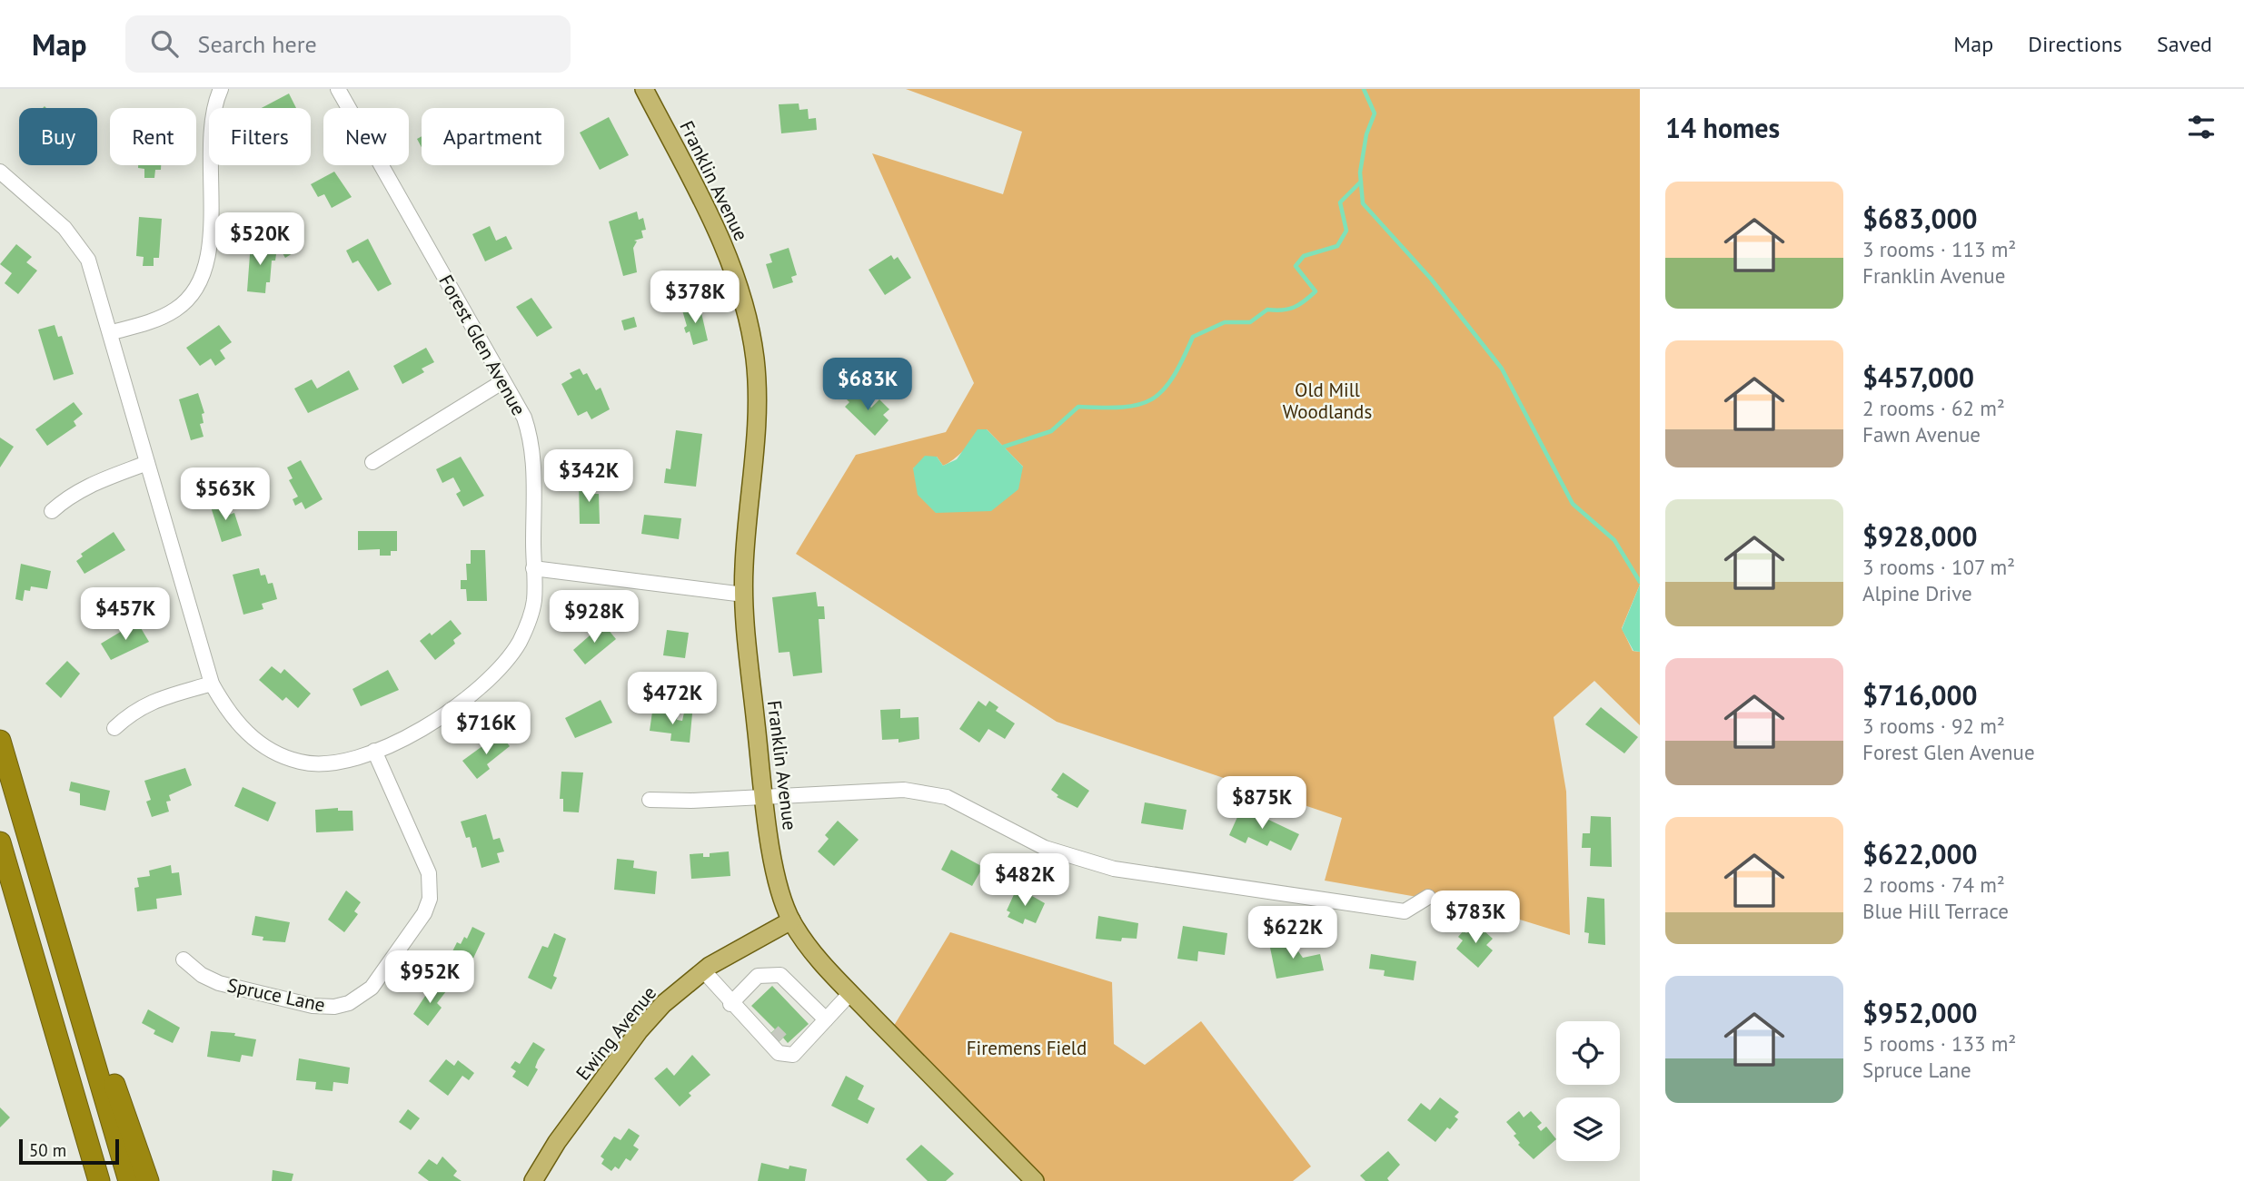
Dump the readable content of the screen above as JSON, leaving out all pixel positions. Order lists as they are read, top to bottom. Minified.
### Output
{"streets":{"main road":["Franklin Avenue","Ewing Avenue"],"street":["Forest Glen Avenue","Spruce Lane"]},"crossings":[["Franklin Avenue","Ewing Avenue"],["Forest Glen Avenue","Spruce Lane"]],"parks":["Old Mill Woodlands","Firemens Field"],"scale_bar":"50 m","page":{"header":"Map","search":"Search here","nav":["Map","Directions","Saved"],"heading":"14 homes","chip":["Buy","Rent","Filters","New","Apartment"],"list":[{"name":"$683,000","note":"3 rooms · 113 m² · Franklin Avenue"},{"name":"$457,000","note":"2 rooms · 62 m² · Fawn Avenue"},{"name":"$928,000","note":"3 rooms · 107 m² · Alpine Drive"},{"name":"$716,000","note":"3 rooms · 92 m² · Forest Glen Avenue"},{"name":"$622,000","note":"2 rooms · 74 m² · Blue Hill Terrace"},{"name":"$952,000","note":"5 rooms · 133 m² · Spruce Lane"}],"price":["$520K","$378K","$683K","$342K","$563K","$457K","$928K","$472K","$716K","$875K","$482K","$783K","$622K","$952K"],"scale":"50 m"}}
